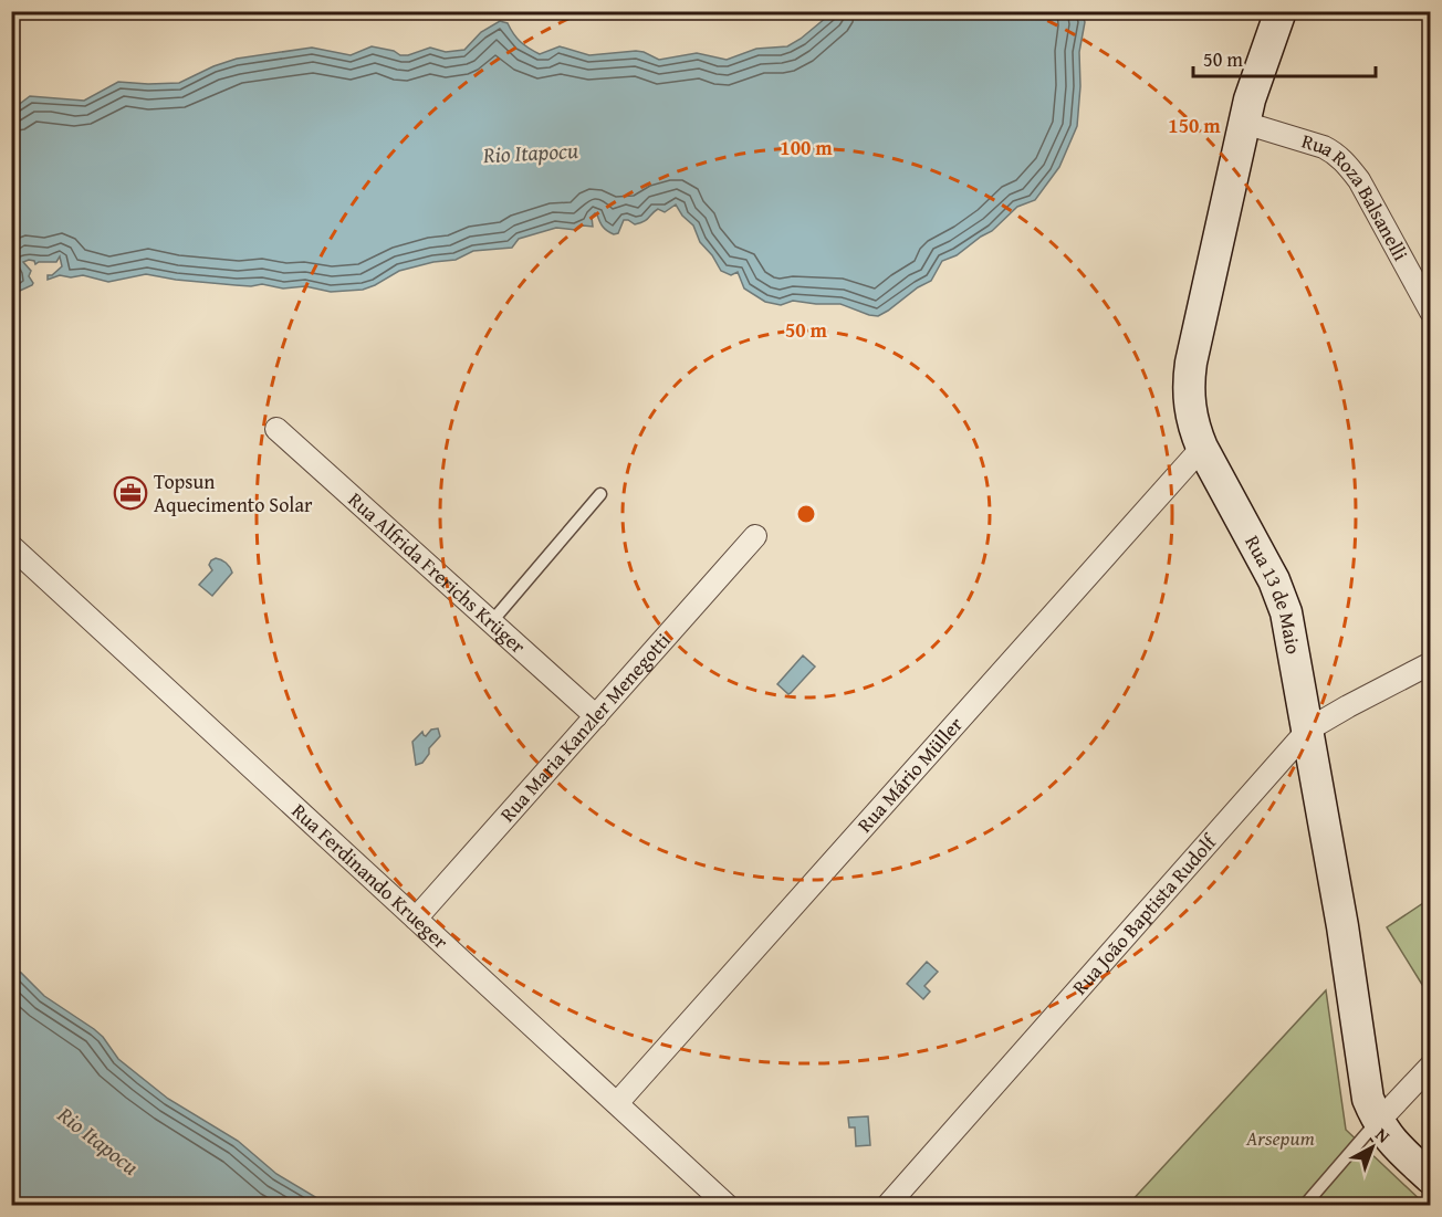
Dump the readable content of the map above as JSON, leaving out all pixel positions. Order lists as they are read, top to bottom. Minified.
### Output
{"streets":{"main road":["Rua 13 de Maio"],"street":["Rua Roza Balsanelli","Rua Alfrida Frerichs Krüger","Rua Maria Kanzler Menegotti","Rua Mário Müller","Rua Ferdinando Krueger","Rua João Baptista Rudolf"]},"crossings":[["Rua Roza Balsanelli","Rua 13 de Maio"],["Rua Alfrida Frerichs Krüger","Rua Maria Kanzler Menegotti"],["Rua 13 de Maio","Rua Mário Müller"],["Rua 13 de Maio","Rua João Baptista Rudolf"],["Rua Maria Kanzler Menegotti","Rua Ferdinando Krueger"],["Rua Mário Müller","Rua Ferdinando Krueger"]],"water":["Rio Itapocu"],"parks":["Arsepum"],"places":{"office":["Topsun Aquecimento Solar"]},"scale_bar":"50 m","north":"top right","rings":["150 m","100 m","50 m"]}
